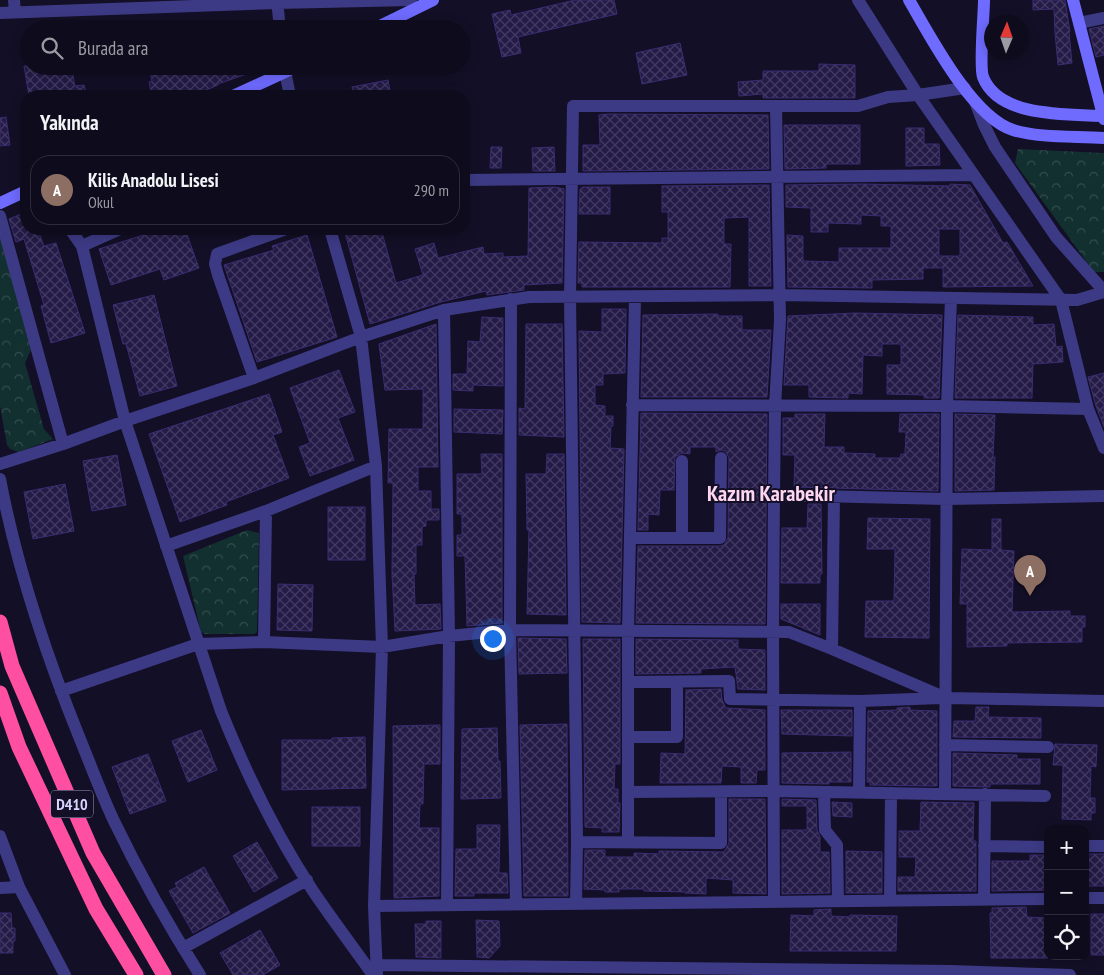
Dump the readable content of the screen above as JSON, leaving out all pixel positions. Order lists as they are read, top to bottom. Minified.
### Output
{"streets":{"highway":["D410"]},"districts":["Kazım Karabekir"],"north":"top","page":{"search":"Burada ara","heading":"Yakında","list":[{"mark":"A","name":"Kilis Anadolu Lisesi","note":"Okul","value":"290 m"}],"pins":"A","map_buttons":["+","−"]}}
